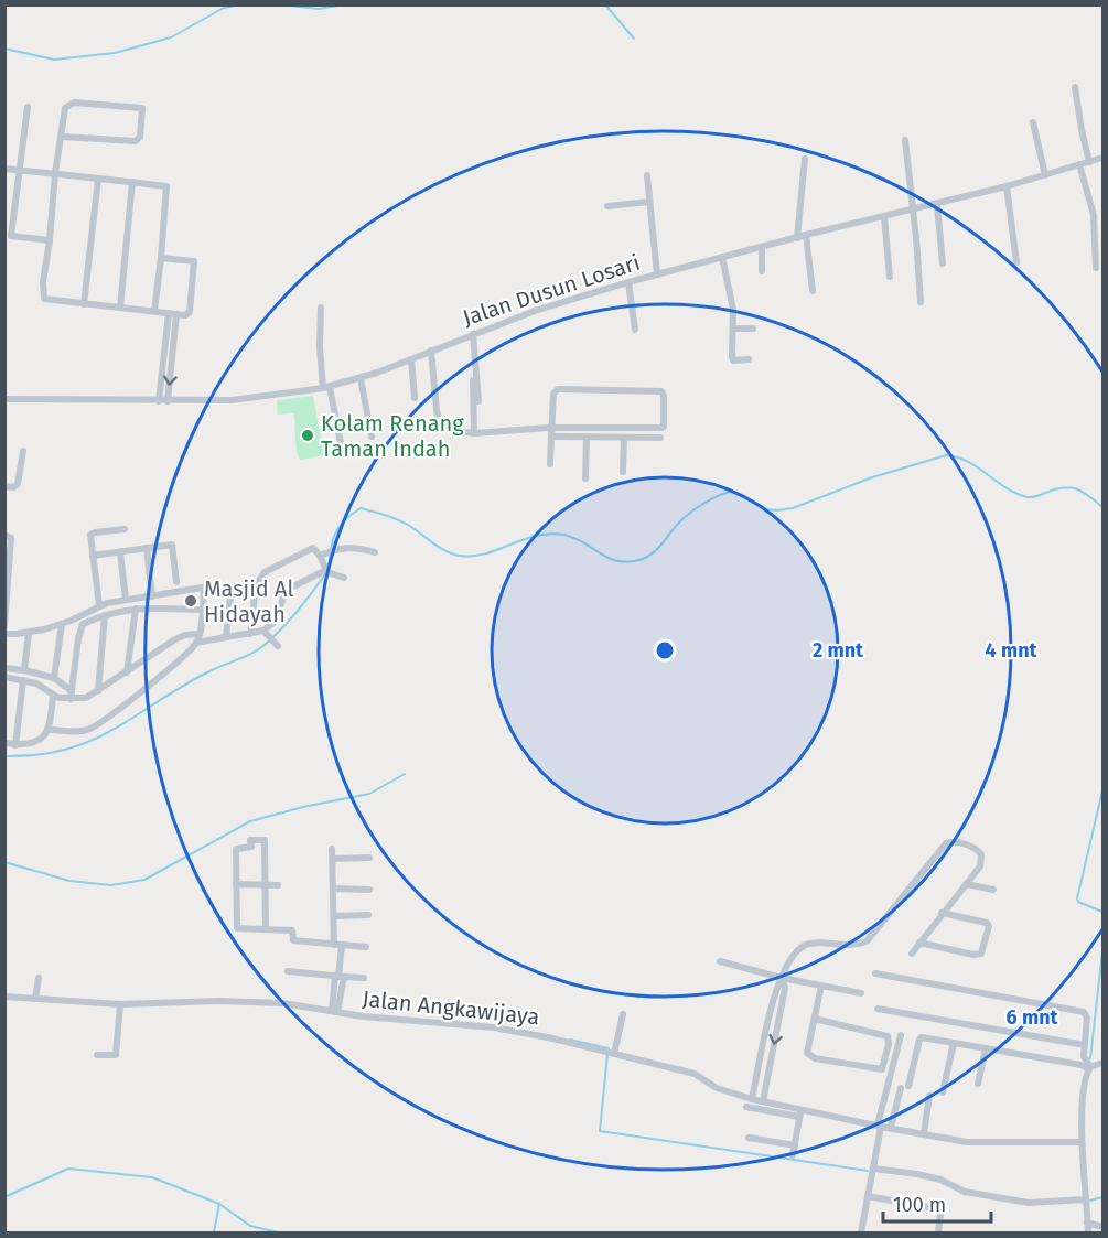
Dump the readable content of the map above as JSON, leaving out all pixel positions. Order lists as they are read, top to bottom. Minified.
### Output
{"streets":{"street":["Jalan Dusun Losari","Jalan Angkawijaya"]},"places":["Kolam Renang Taman Indah","Masjid Al Hidayah"],"scale_bar":"100 m","rings":["2 mnt","4 mnt","6 mnt"]}
